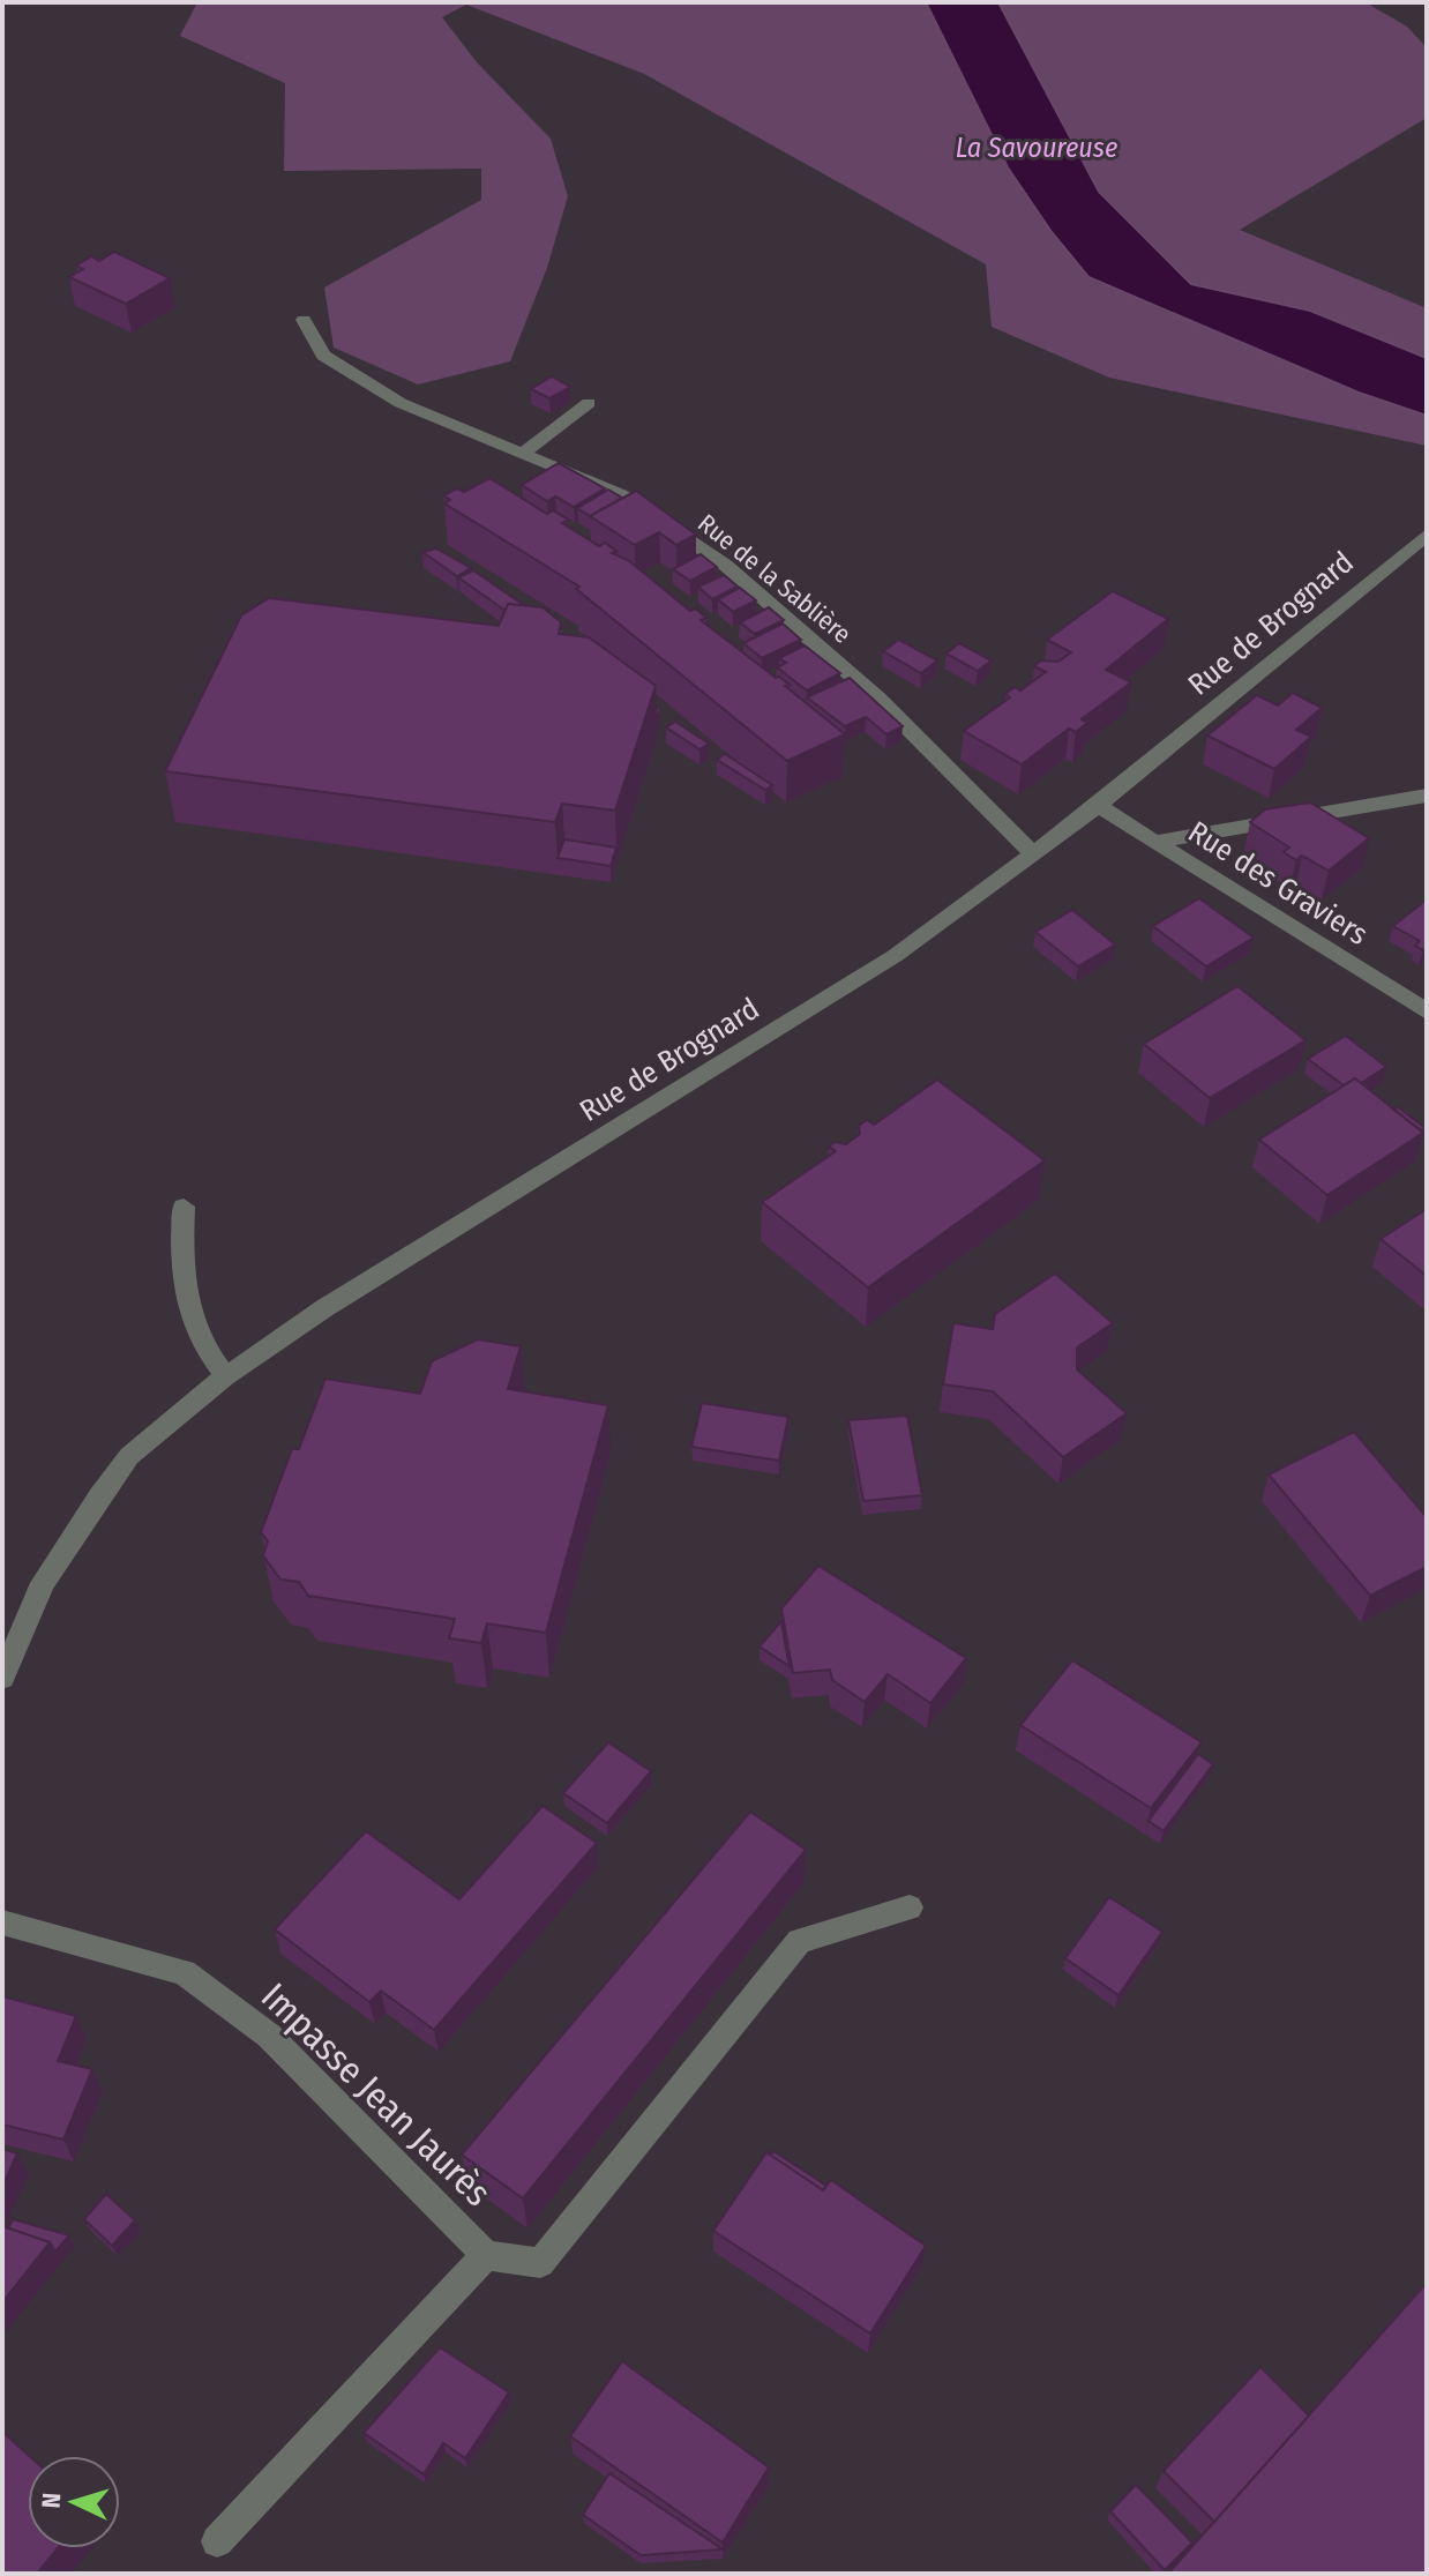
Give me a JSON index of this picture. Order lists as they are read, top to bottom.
{
  "streets": {
    "street": [
      "Rue de la Sablière",
      "Rue de Brognard",
      "Rue des Graviers",
      "Impasse Jean Jaurès"
    ]
  },
  "crossings": [
    ["Rue de la Sablière", "Rue de Brognard"],
    ["Rue de Brognard", "Rue des Graviers"]
  ],
  "water": ["La Savoureuse"],
  "north": "left"
}
